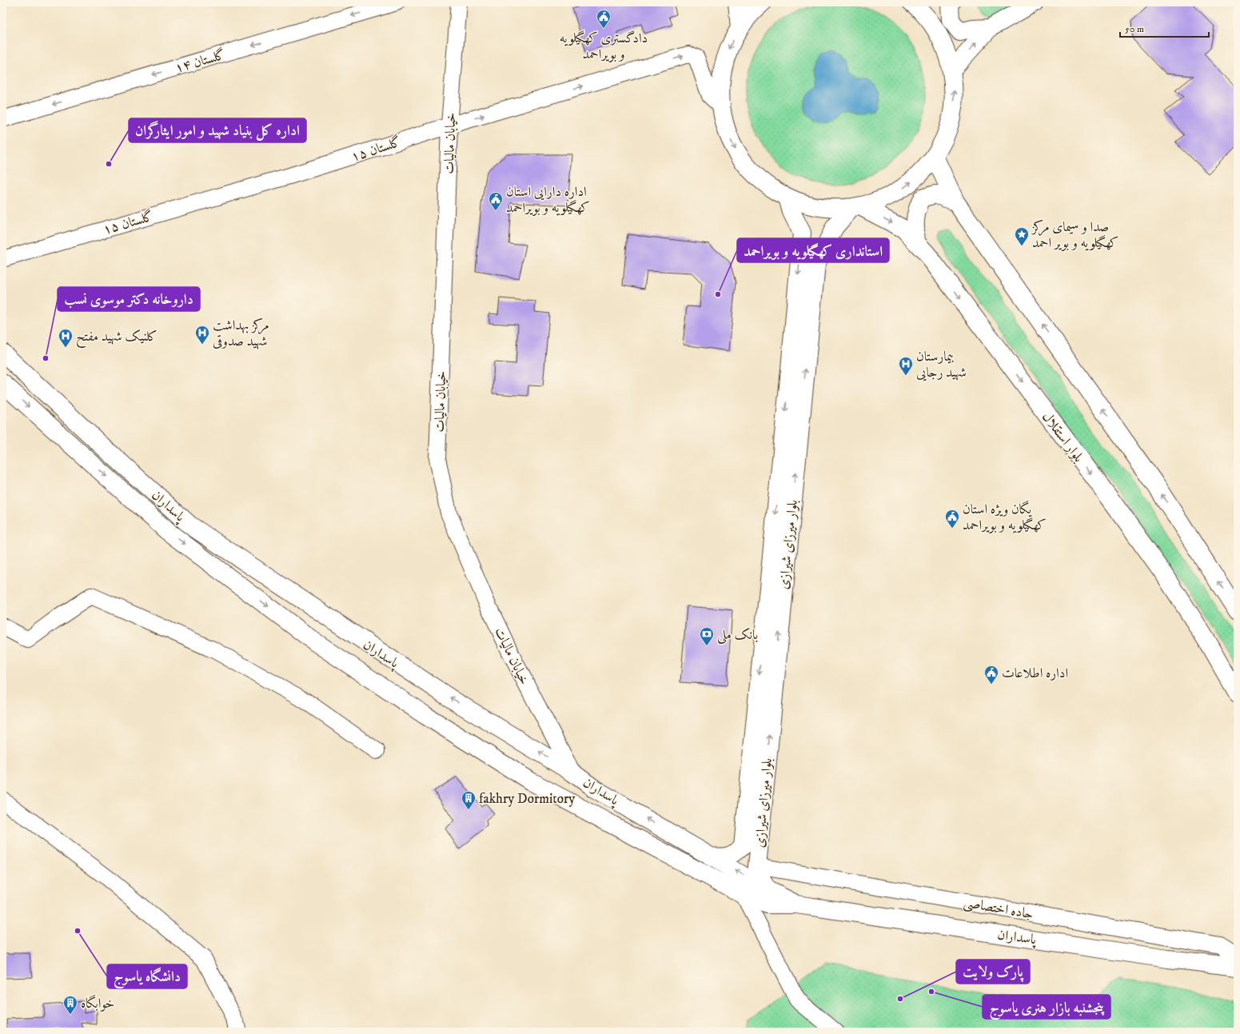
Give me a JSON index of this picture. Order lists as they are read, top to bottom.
{
  "streets": {
    "main road": ["بلوار استقلال", "پاسداران", "بلوار میرزای شیرازی"],
    "street": [
      "گلستان ۱۴",
      "خیابان مالیات",
      "گلستان ۱۵",
      "جاده اختصاصی"
    ]
  },
  "crossings": [
    ["خیابان مالیات", "گلستان ۱۵"],
    ["خیابان مالیات", "پاسداران"],
    ["بلوار استقلال", "بلوار میرزای شیرازی"],
    ["پاسداران", "بلوار میرزای شیرازی"],
    ["بلوار میرزای شیرازی", "جاده اختصاصی"]
  ],
  "one_way": ["گلستان ۱۴"],
  "places": {
    "public building": [
      "دادگستری کهگیلویه و بویراحمد",
      "اداره دارایی استان کهگیلویه و بویراحمد",
      "یگان ویژه استان کهگیلویه و بویراحمد",
      "اداره اطلاعات"
    ],
    "other": [
      "اداره کل بنیاد شهید و امور ایثارگران",
      "استانداری کهگیلویه و بویراحمد",
      "داروخانه دكتر موسوی نسب",
      "دانشگاه یاسوج",
      "پنجشنبه بازار هنری یاسوج",
      "پارک ولایت"
    ],
    "place": ["صدا و سیمای مرکز کهگیلویه و بویر احمد"],
    "hospital": ["مرکز بهداشت شهید صدوقی", "کلنیک شهید مفتح", "بیمارستان شهید رجایی"],
    "bank": ["بانک ملی"],
    "building": ["fakhry Dormitory", "خوابگاه"]
  },
  "scale_bar": "50 m"
}
